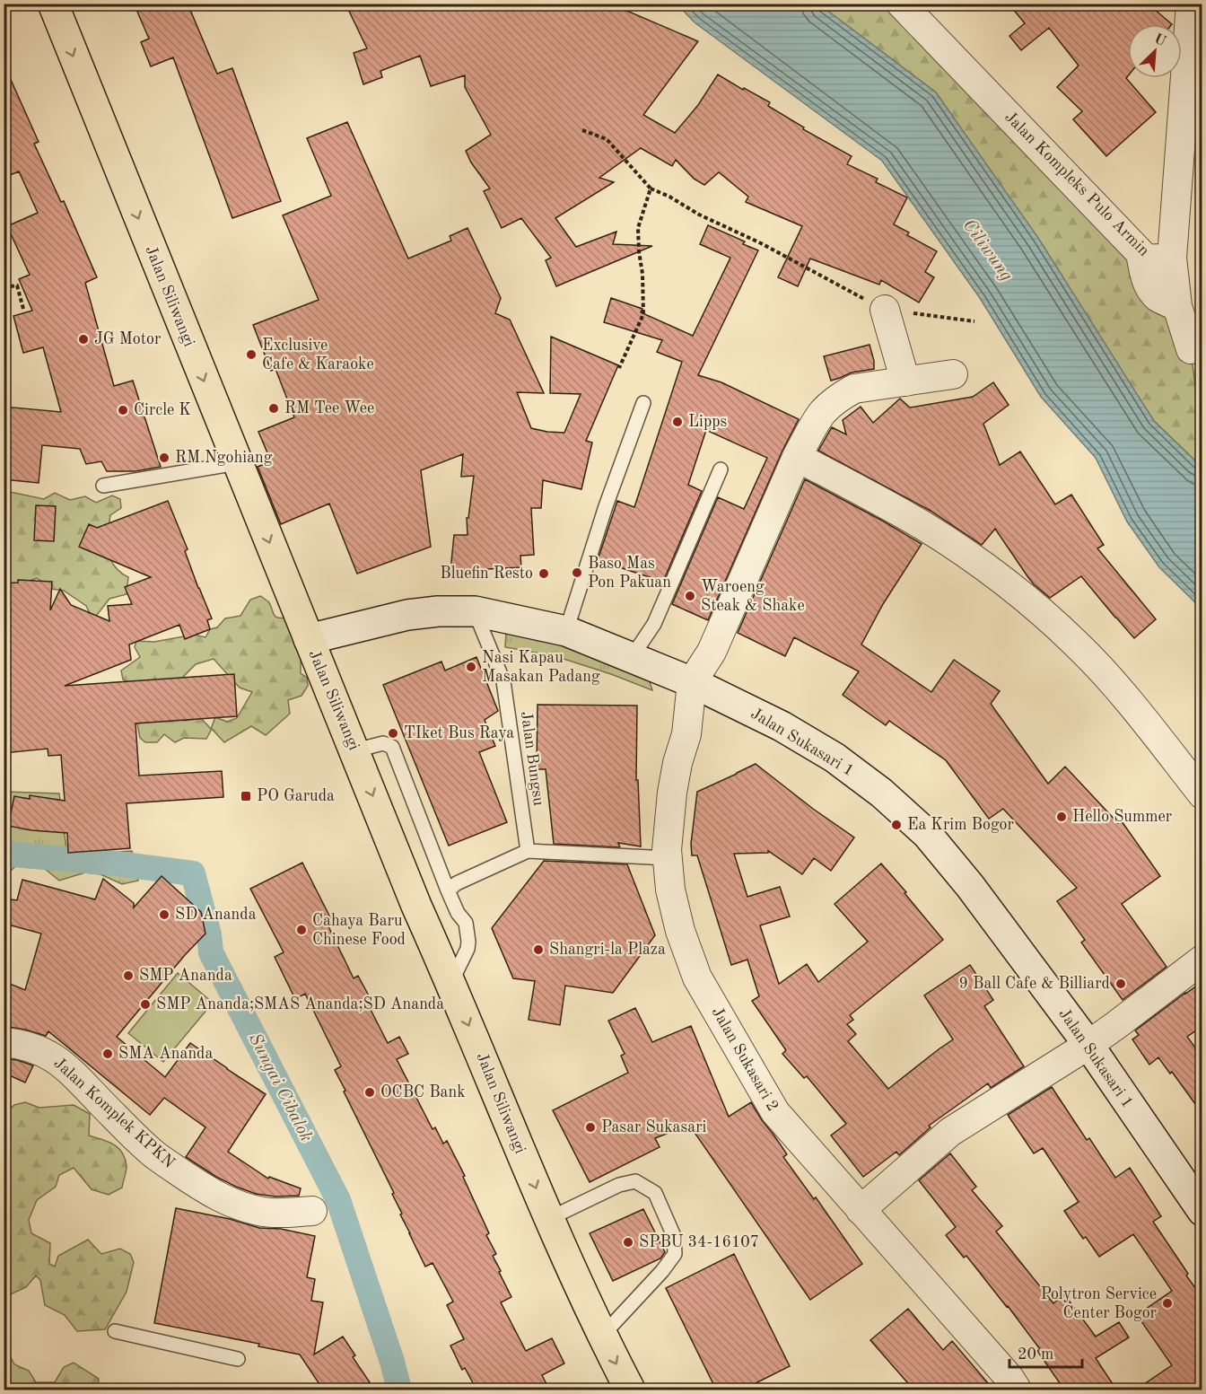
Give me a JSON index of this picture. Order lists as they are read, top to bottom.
{
  "streets": {
    "main road": ["Jalan Siliwangi"],
    "street": [
      "Jalan Kompleks Pulo Armin",
      "Jalan Sukasari 1",
      "Jalan Sukasari 2",
      "Jalan Komplek KPKN"
    ],
    "lane": ["Jalan Bungsu"]
  },
  "crossings": [
    ["Jalan Siliwangi", "Jalan Sukasari 1"],
    ["Jalan Sukasari 1", "Jalan Bungsu"],
    ["Jalan Sukasari 1", "Jalan Sukasari 2"]
  ],
  "one_way": ["Jalan Siliwangi"],
  "water": ["Ciliwung", "Sungai Cibalok"],
  "places": {
    "other": [
      "JG Motor",
      "Exclusive Cafe & Karaoke",
      "RM Tee Wee",
      "Circle K",
      "Lipps",
      "RM Ngohiang",
      "Baso Mas Pon Pakuan",
      "Bluefin Resto",
      "Waroeng Steak & Shake",
      "Nasi Kapau Masakan Padang",
      "TIket Bus Raya",
      "Hello Summer",
      "Ea Krim Bogor",
      "SD Ananda",
      "Cahaya Baru Chinese Food",
      "Shangri-la Plaza",
      "SMP Ananda",
      "9 Ball Cafe & Billiard",
      "SMP Ananda;SMAS Ananda;SD Ananda",
      "SMA Ananda",
      "OCBC Bank",
      "Pasar Sukasari",
      "SPBU 34-16107",
      "Polytron Service Center Bogor"
    ],
    "transit": ["PO Garuda"]
  },
  "scale_bar": "20 m",
  "north": "top right"
}
